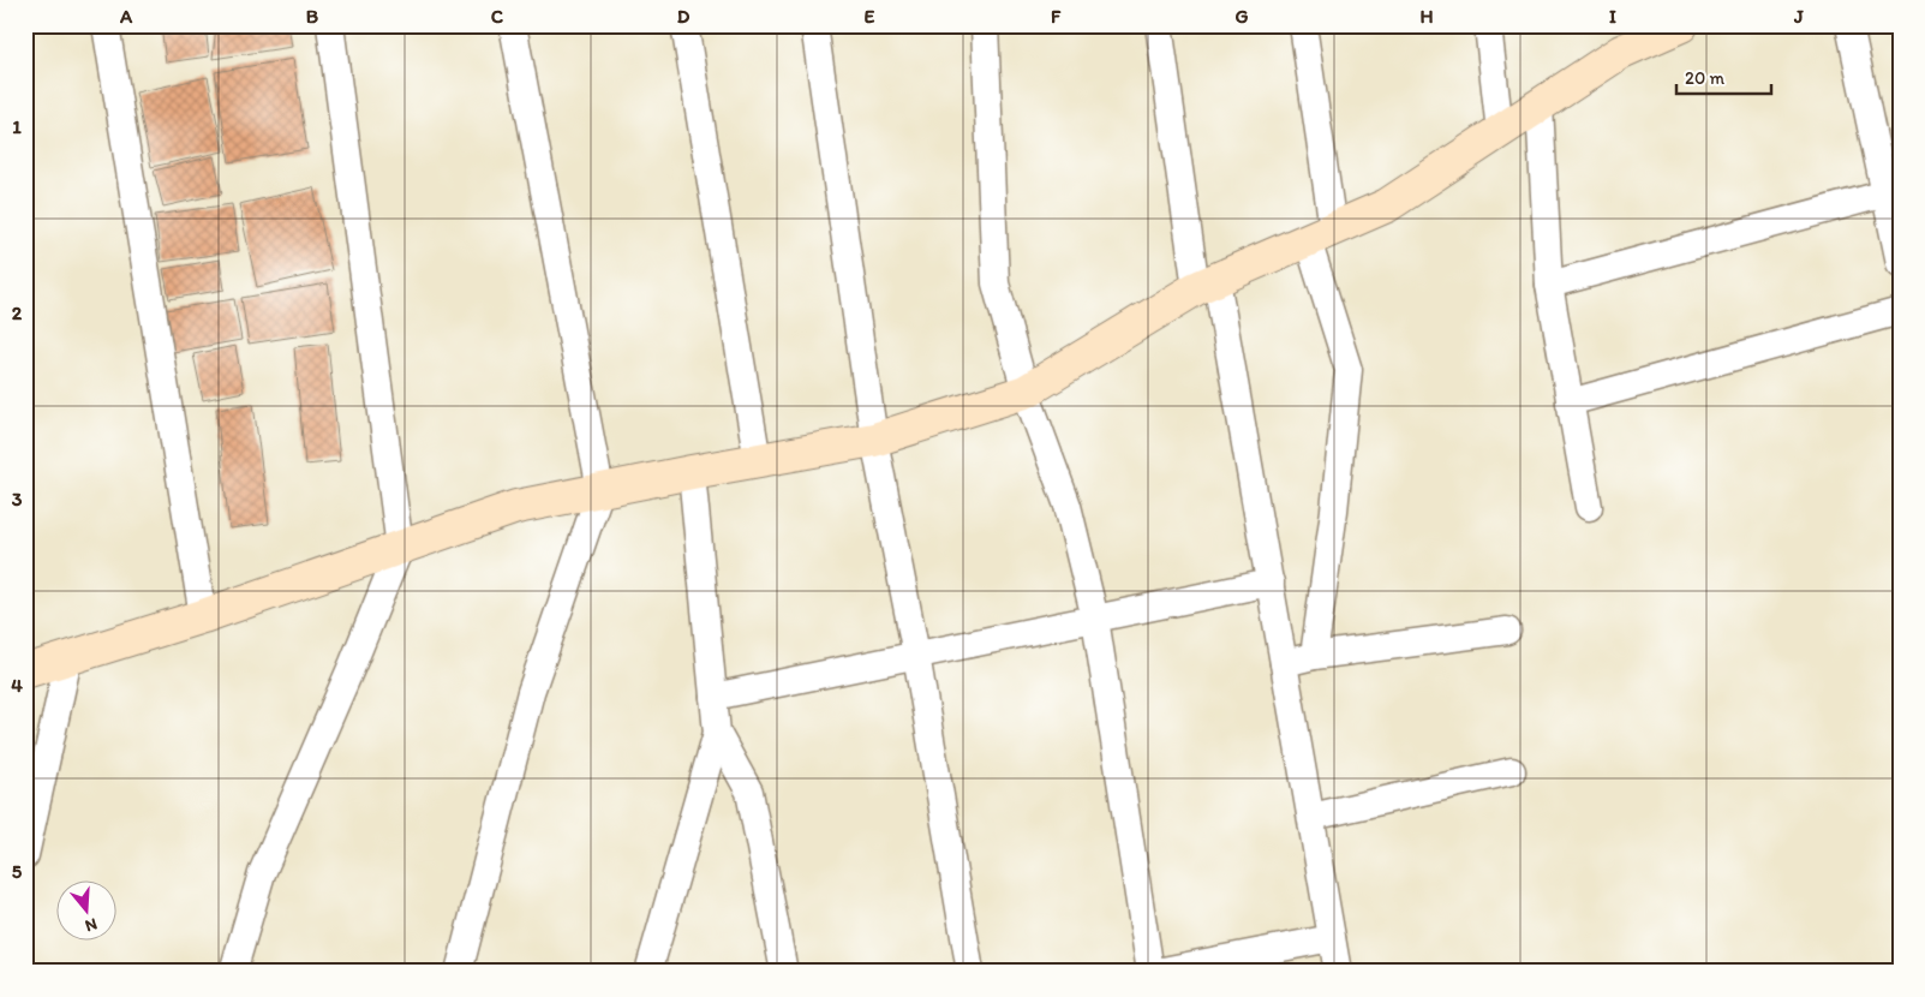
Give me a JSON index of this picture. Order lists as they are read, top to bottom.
{
  "scale_bar": "20 m",
  "north": "bottom",
  "grid": {
    "columns": [
      "A",
      "B",
      "C",
      "D",
      "E",
      "F",
      "G",
      "H",
      "I",
      "J"
    ],
    "rows": [
      "1",
      "2",
      "3",
      "4",
      "5"
    ]
  }
}
